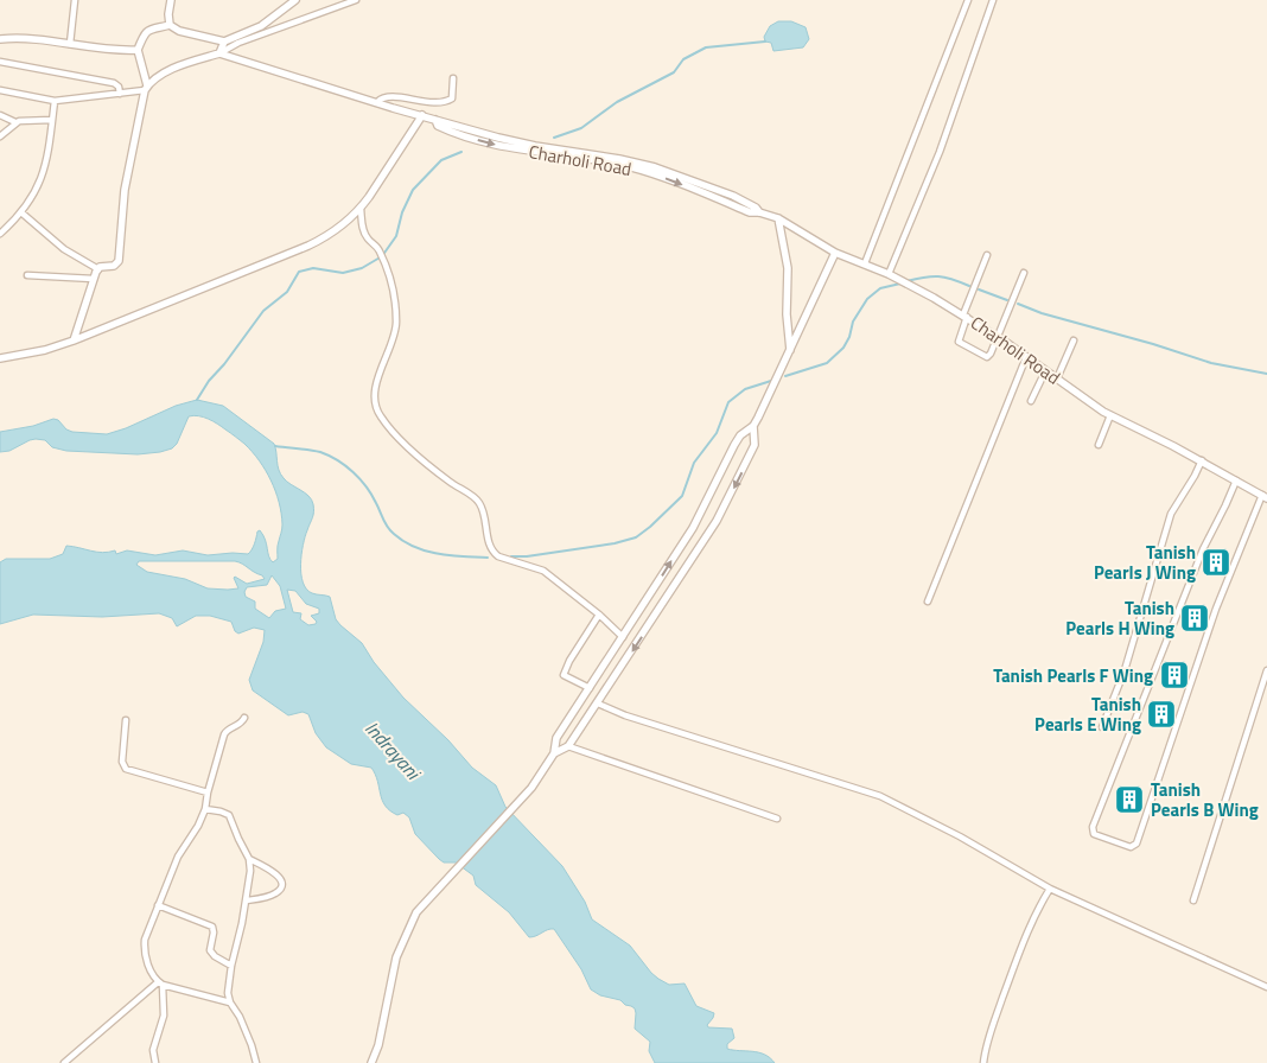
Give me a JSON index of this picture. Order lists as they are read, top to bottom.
{
  "streets": {
    "street": ["Charholi Road"]
  },
  "water": ["Indrayani"],
  "places": {
    "building": [
      "Tanish Pearls J Wing",
      "Tanish Pearls H Wing",
      "Tanish Pearls F Wing",
      "Tanish Pearls E Wing",
      "Tanish Pearls B Wing"
    ]
  }
}
